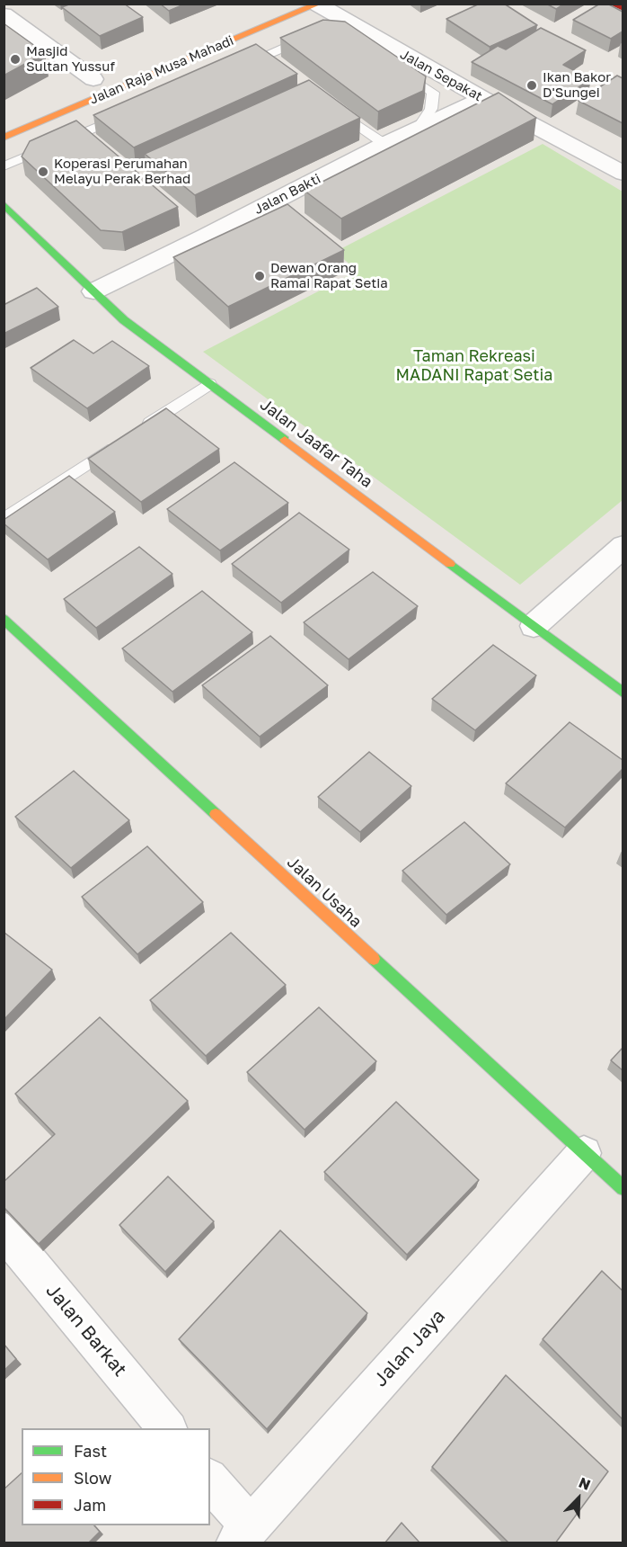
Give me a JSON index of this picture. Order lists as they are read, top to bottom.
{
  "streets": {
    "street": [
      "Jalan Raja Musa Mahadi",
      "Jalan Sepakat",
      "Jalan Bakti",
      "Jalan Jaafar Taha",
      "Jalan Usaha",
      "Jalan Barkat",
      "Jalan Jaya"
    ]
  },
  "crossings": [
    ["Jalan Raja Musa Mahadi", "Jalan Sepakat"],
    ["Jalan Sepakat", "Jalan Bakti"],
    ["Jalan Bakti", "Jalan Jaafar Taha"],
    ["Jalan Usaha", "Jalan Jaya"]
  ],
  "parks": ["Taman Rekreasi MADANI Rapat Setia"],
  "places": [
    "Masjid Sultan Yussuf",
    "Ikan Bakor D'Sungei",
    "Koperasi Perumahan Melayu Perak Berhad",
    "Dewan Orang Ramai Rapat Setia"
  ],
  "legend": ["Fast", "Slow", "Jam"],
  "north": "top right"
}
